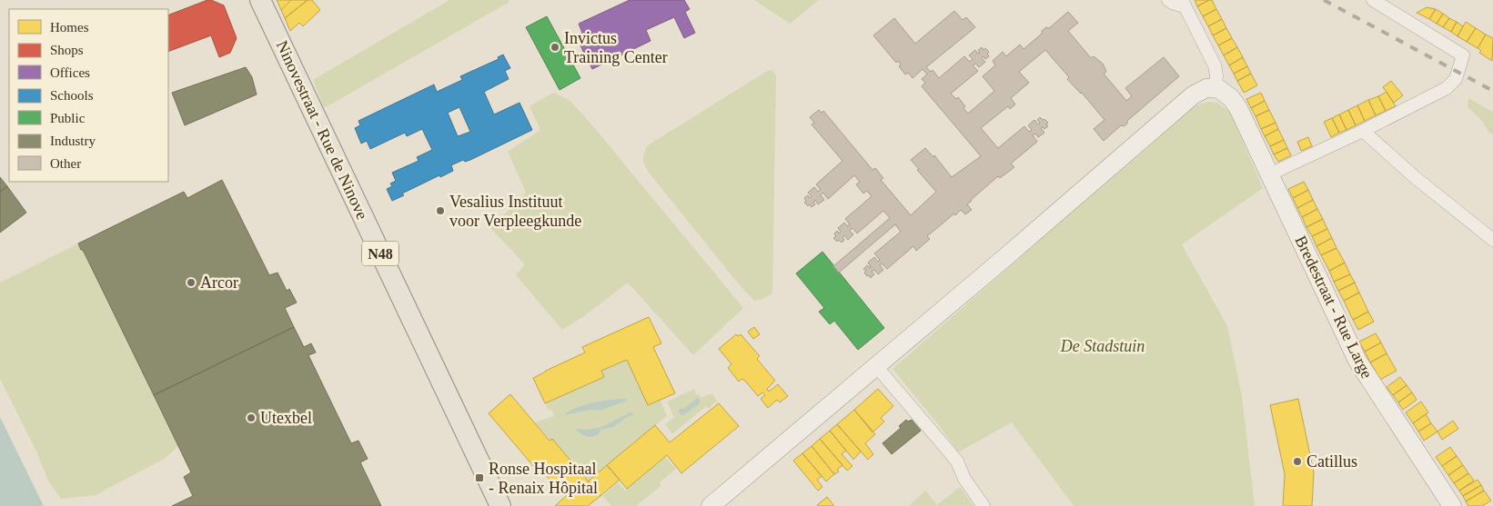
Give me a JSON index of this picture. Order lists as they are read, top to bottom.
{
  "streets": {
    "main road": ["Ninovestraat - Rue de Ninove", "N48"],
    "street": ["Bredestraat - Rue Large"]
  },
  "parks": ["De Stadstuin"],
  "places": {
    "other": [
      "Invictus Training Center",
      "Vesalius Instituut voor Verpleegkunde",
      "Arcor",
      "Utexbel",
      "Catillus"
    ],
    "transit": ["Ronse Hospitaal - Renaix Hôpital"]
  },
  "legend": [
    "Homes",
    "Shops",
    "Offices",
    "Schools",
    "Public",
    "Industry",
    "Other"
  ]
}
